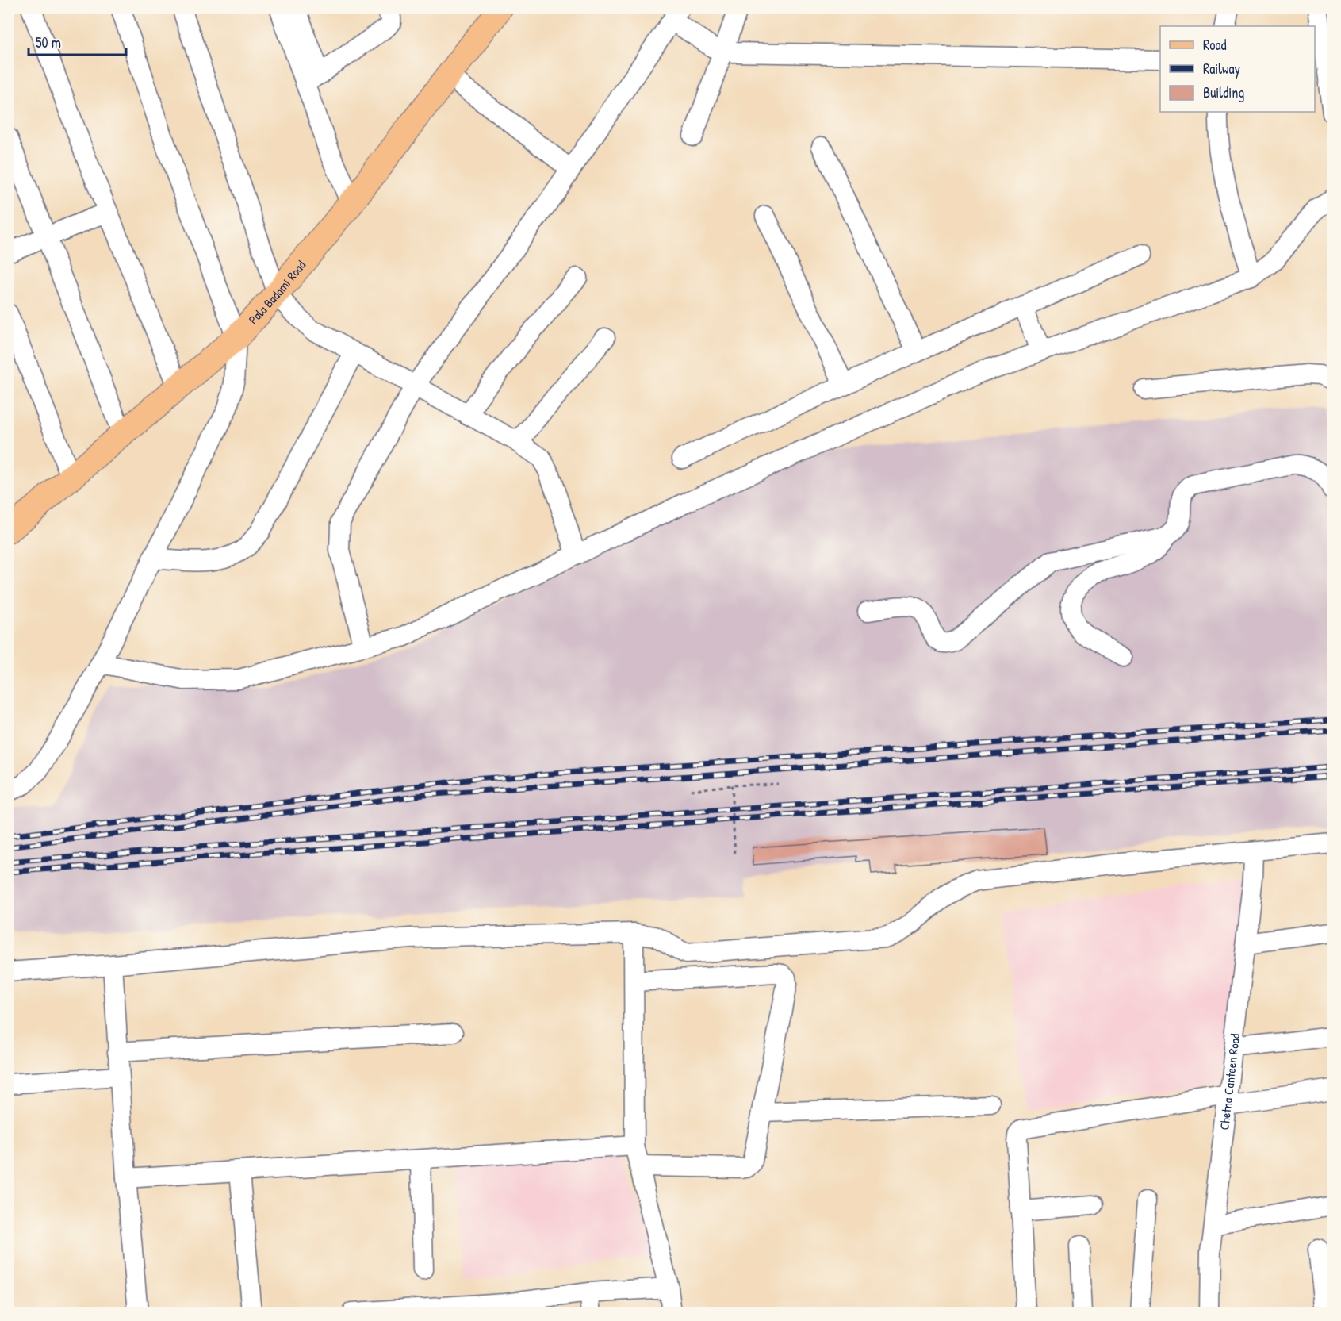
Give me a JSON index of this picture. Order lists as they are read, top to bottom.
{
  "streets": {
    "main road": ["Pala Badami Road"],
    "street": ["Chetna Canteen Road"]
  },
  "legend": ["Road", "Railway", "Building"],
  "scale_bar": "50 m"
}
